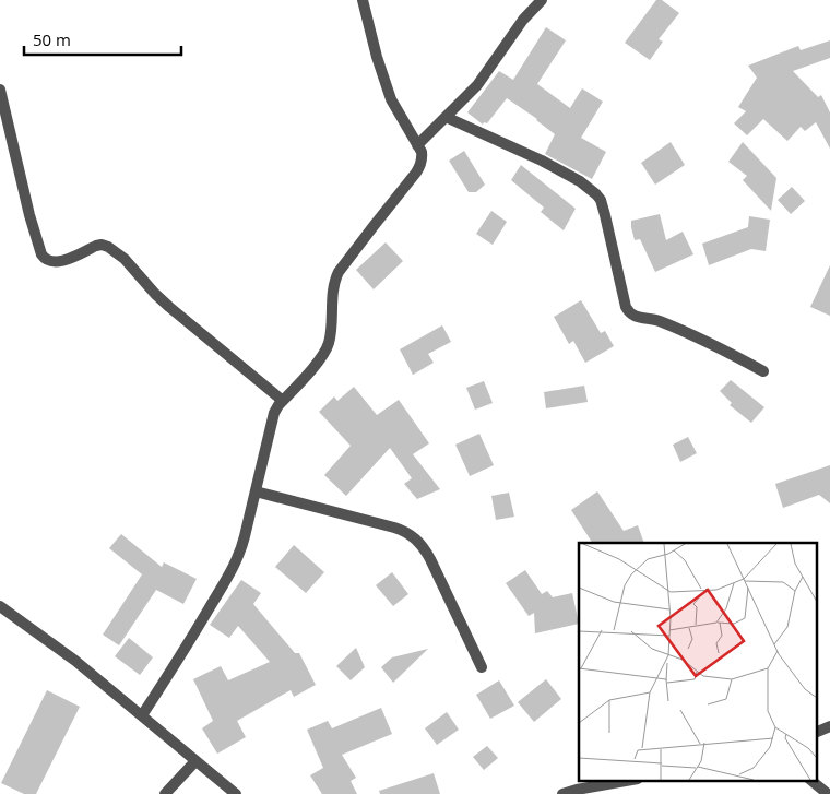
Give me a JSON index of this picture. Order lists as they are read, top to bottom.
{
  "scale_bar": "50 m"
}
